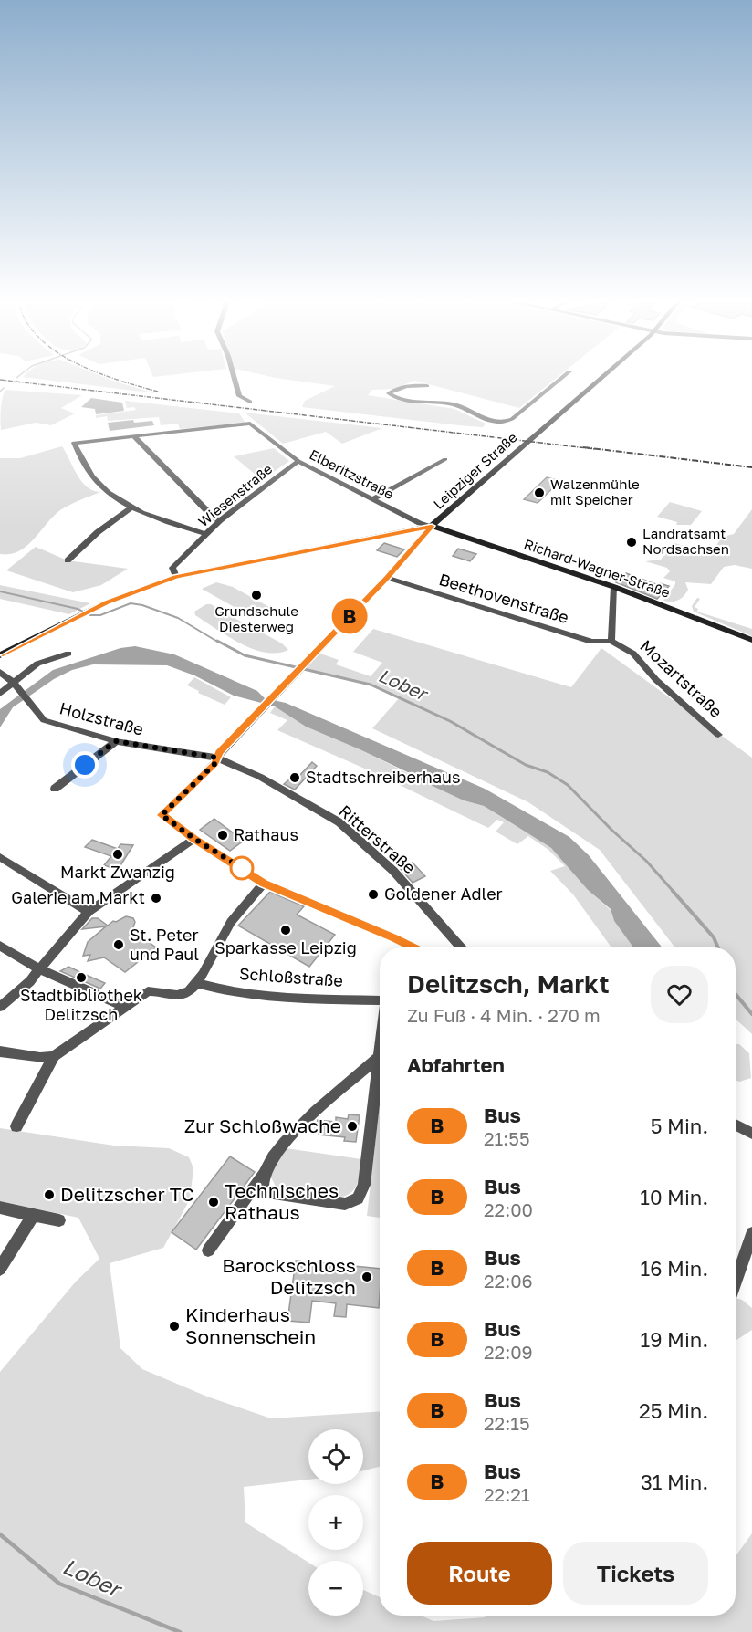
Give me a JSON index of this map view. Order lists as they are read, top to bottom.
{
  "streets": {
    "street": [
      "Leipziger Straße",
      "Elberitzstraße",
      "Wiesenstraße",
      "Richard-Wagner-Straße",
      "Beethovenstraße",
      "Mozartstraße",
      "Holzstraße",
      "Ritterstraße",
      "Schloßstraße"
    ]
  },
  "crossings": [
    ["Leipziger Straße", "Elberitzstraße"],
    ["Leipziger Straße", "Richard-Wagner-Straße"],
    ["Leipziger Straße", "Beethovenstraße"],
    ["Leipziger Straße", "Holzstraße"],
    ["Leipziger Straße", "Ritterstraße"],
    ["Elberitzstraße", "Wiesenstraße"],
    ["Elberitzstraße", "Richard-Wagner-Straße"],
    ["Beethovenstraße", "Mozartstraße"],
    ["Holzstraße", "Ritterstraße"]
  ],
  "water": ["Lober"],
  "places": [
    "Walzenmühle mit Speicher",
    "Landratsamt Nordsachsen",
    "Grundschule Diesterweg",
    "Stadtschreiberhaus",
    "Rathaus",
    "Markt Zwanzig",
    "Goldener Adler",
    "Galerie am Markt",
    "Sparkasse Leipzig",
    "St. Peter und Paul",
    "Stadtbibliothek Delitzsch",
    "Zur Schloßwache",
    "Delitzscher TC",
    "Technisches Rathaus",
    "Barockschloss Delitzsch",
    "Kinderhaus Sonnenschein"
  ],
  "lines": ["bus line B"],
  "page": {
    "on_map": "B",
    "heading": [
      ["Delitzsch, Markt", "Zu Fuß · 4 Min. · 270 m"],
      "Abfahrten"
    ],
    "list": [
      {
        "mark": "B",
        "name": "Bus",
        "note": "21:55",
        "value": "5 Min."
      },
      {
        "mark": "B",
        "name": "Bus",
        "note": "22:00",
        "value": "10 Min."
      },
      {
        "mark": "B",
        "name": "Bus",
        "note": "22:06",
        "value": "16 Min."
      },
      {
        "mark": "B",
        "name": "Bus",
        "note": "22:09",
        "value": "19 Min."
      },
      {
        "mark": "B",
        "name": "Bus",
        "note": "22:15",
        "value": "25 Min."
      },
      {
        "mark": "B",
        "name": "Bus",
        "note": "22:21",
        "value": "31 Min."
      }
    ],
    "map_buttons": ["+", "−"],
    "buttons": ["Route", "Tickets"]
  }
}
